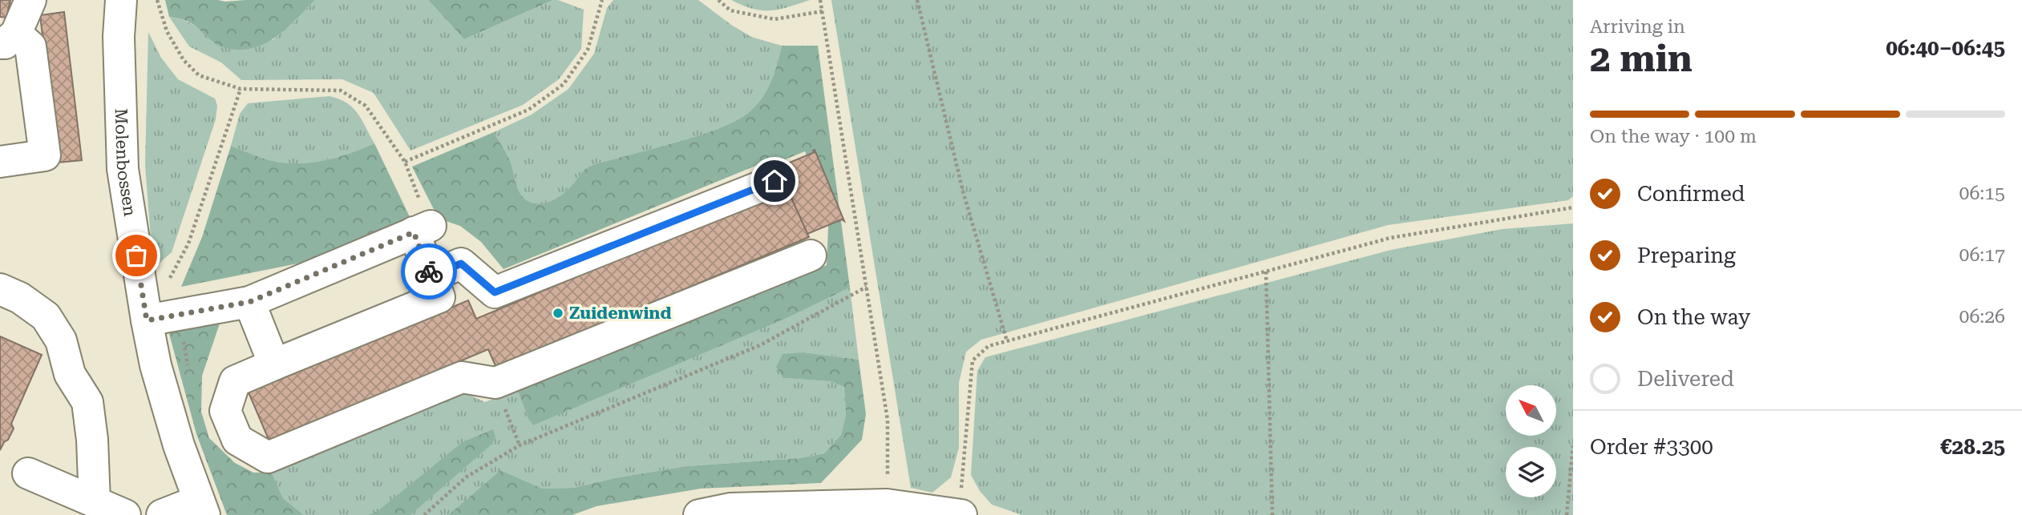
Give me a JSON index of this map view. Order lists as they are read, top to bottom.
{
  "streets": {
    "street": ["Molenbossen"]
  },
  "places": ["Zuidenwind"],
  "north": "top left",
  "page": {
    "heading": ["2 min", "Arriving in", "06:40–06:45"],
    "panel": ["Order #3300", "€28.25"],
    "bar": "On the way · 100 m",
    "list": [
      ["Confirmed", "06:15"],
      ["Preparing", "06:17"],
      ["On the way", "06:26"],
      "Delivered"
    ]
  }
}
